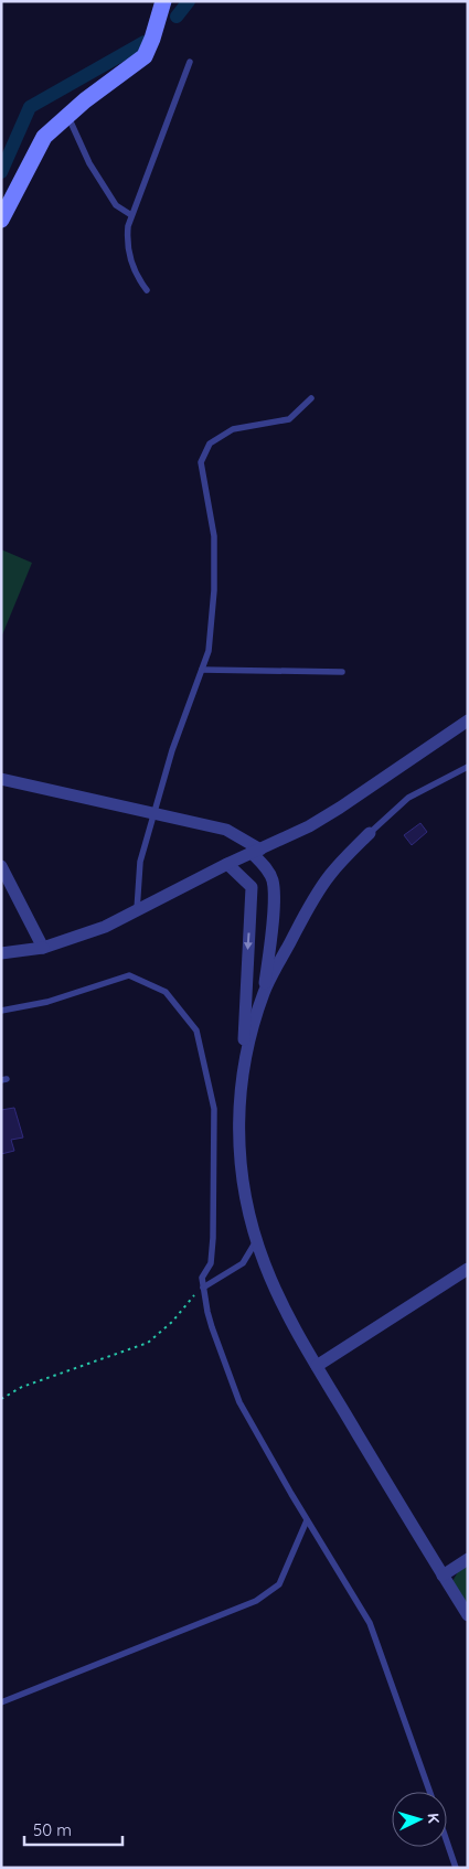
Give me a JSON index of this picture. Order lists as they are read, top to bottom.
{
  "scale_bar": "50 m",
  "north": "right"
}
